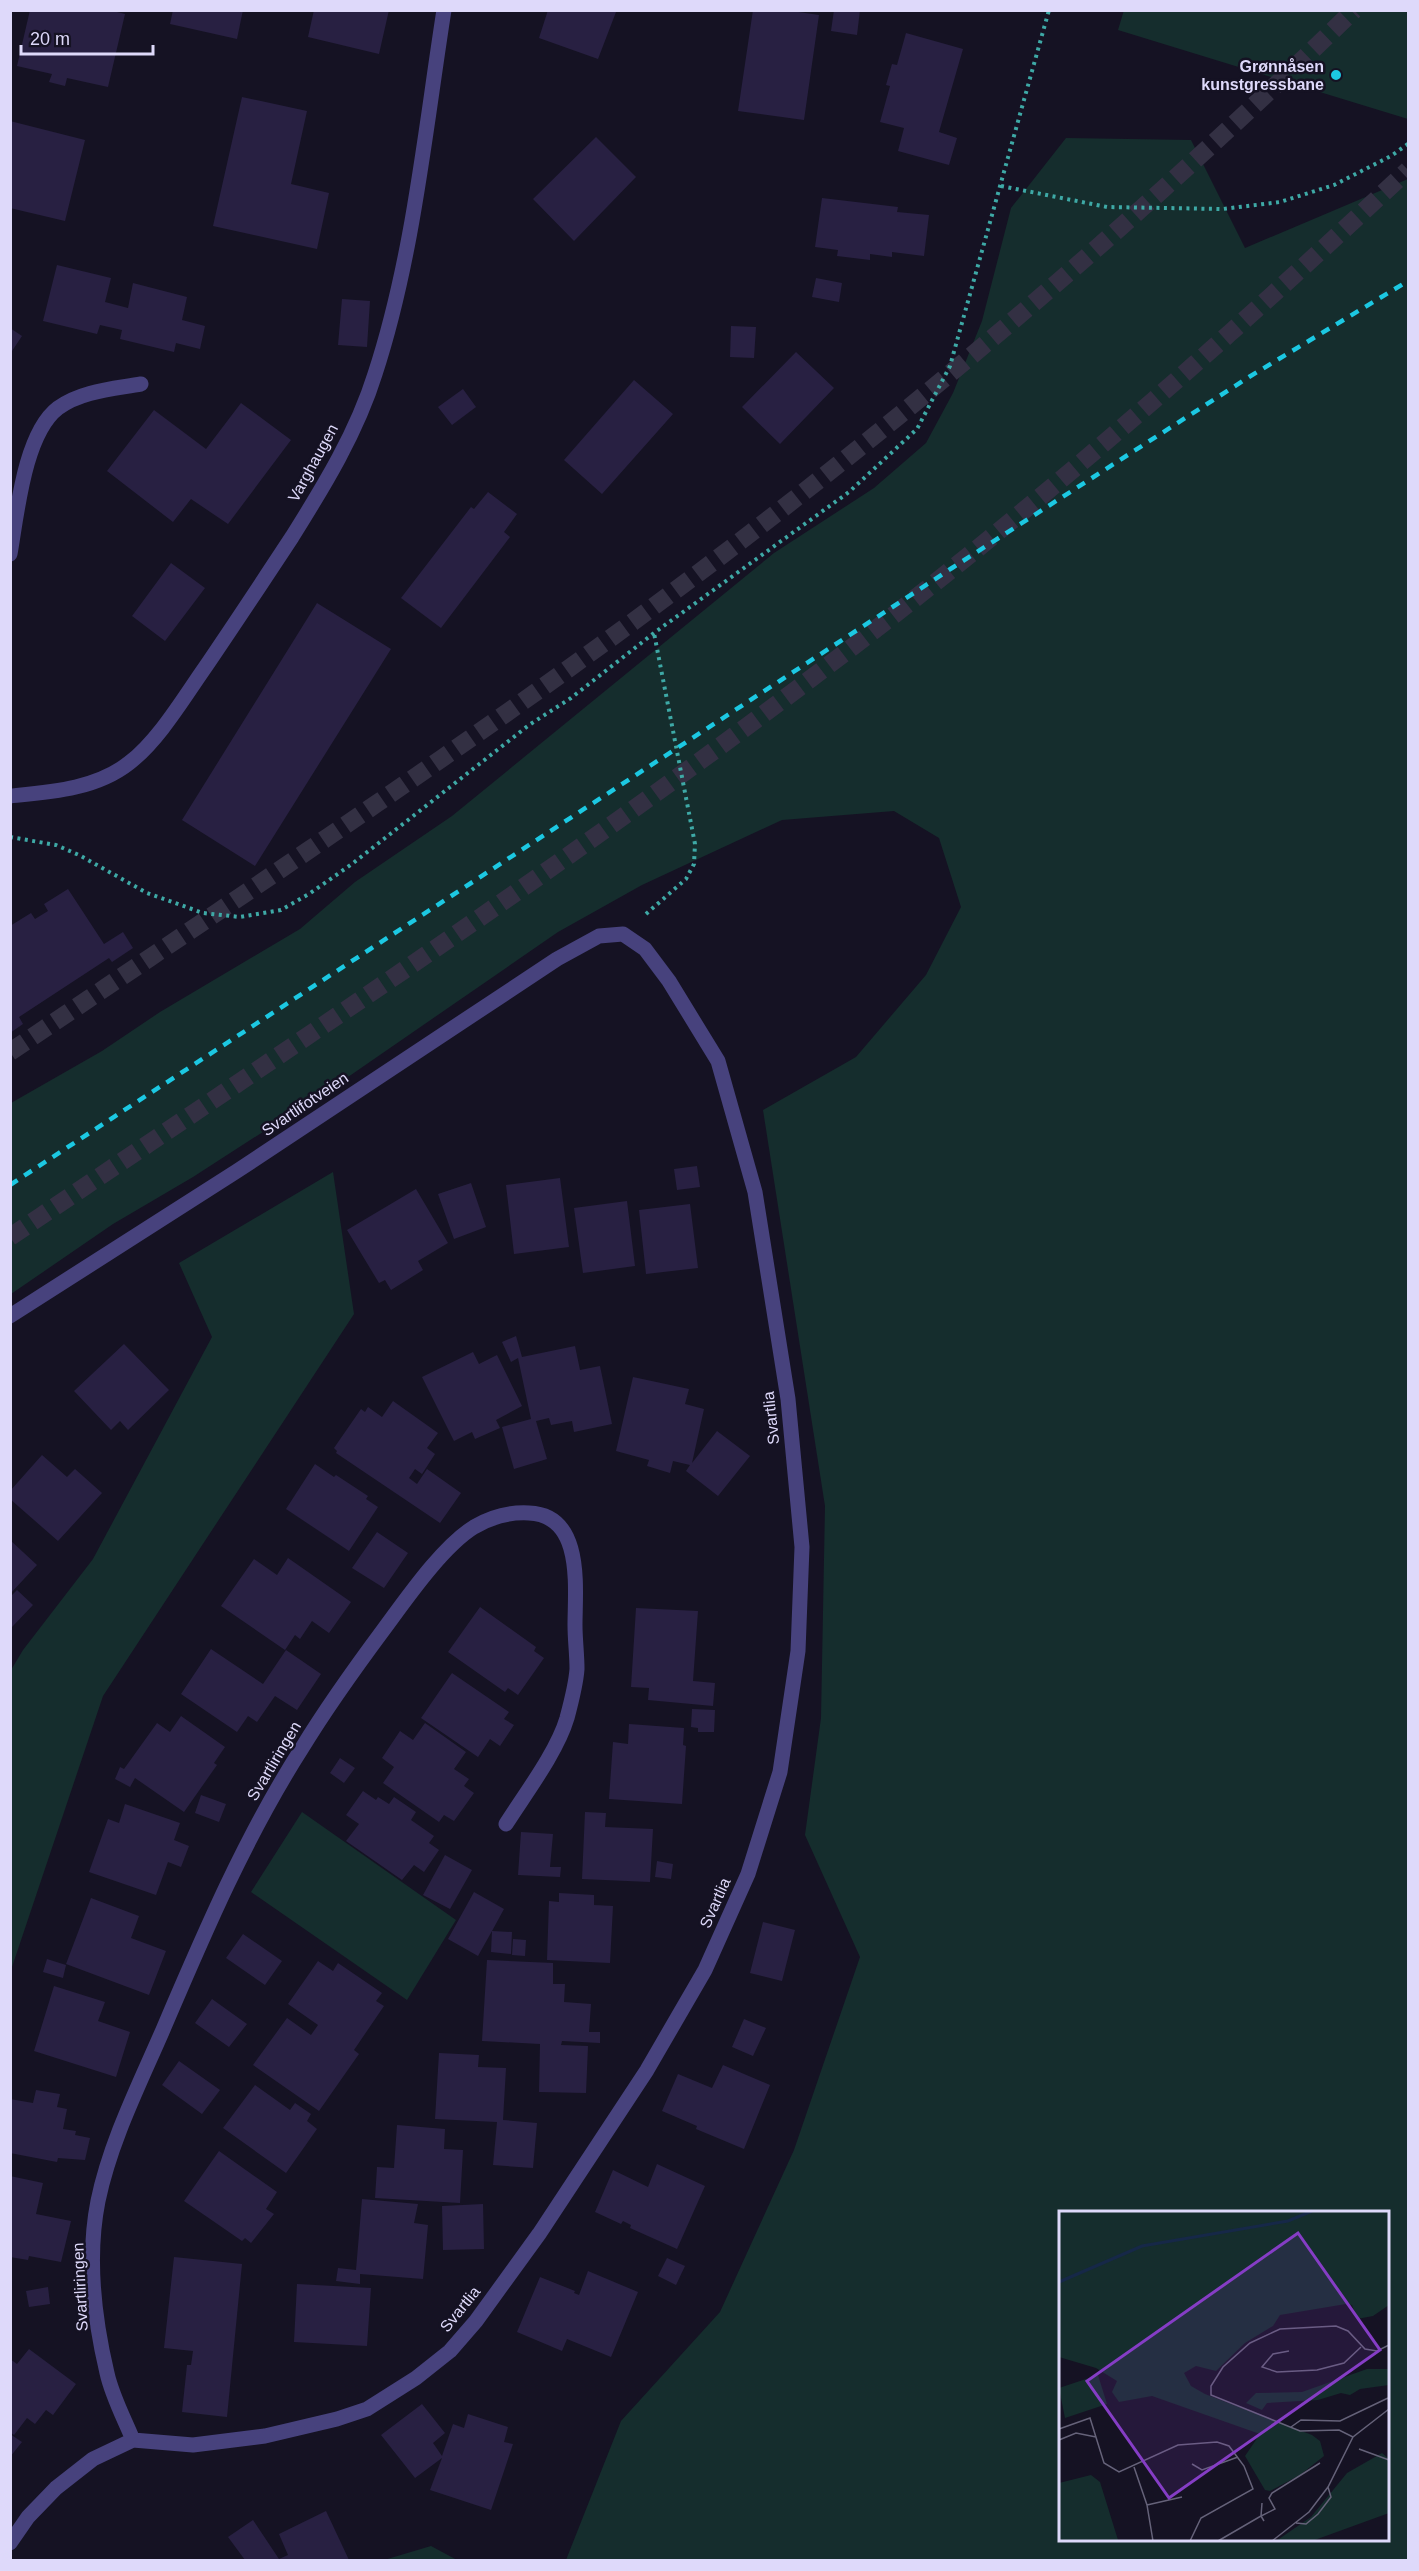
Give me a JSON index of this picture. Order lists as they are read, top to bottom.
{
  "streets": {
    "street": [
      "Varghaugen",
      "Svartlifotveien",
      "Svartlia",
      "Svartliringen"
    ]
  },
  "crossings": [
    ["Svartlifotveien", "Svartlia"],
    ["Svartlia", "Svartliringen"]
  ],
  "places": ["Grønnåsen kunstgressbane"],
  "scale_bar": "20 m"
}
